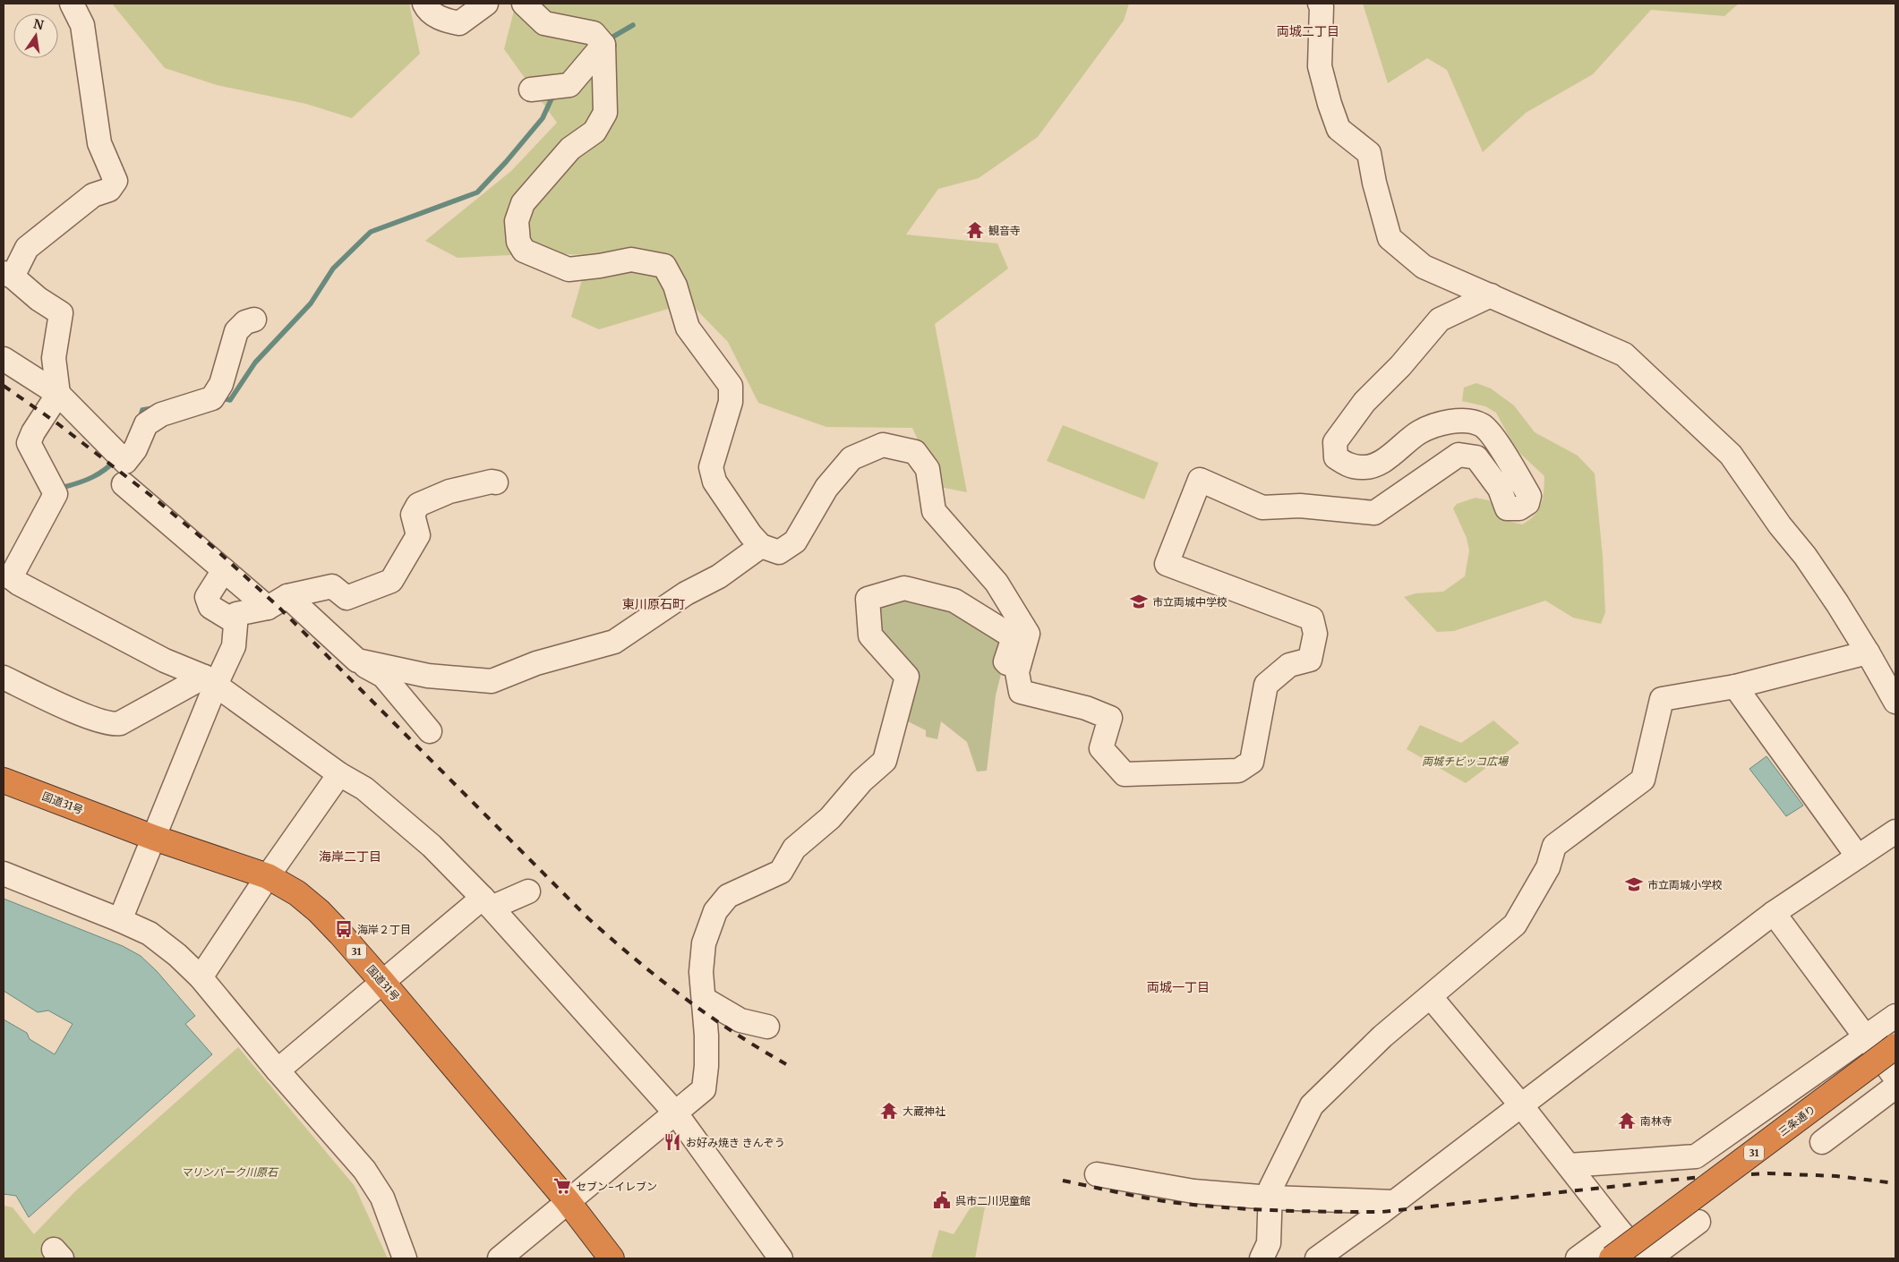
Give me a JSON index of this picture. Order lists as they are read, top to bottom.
{
  "streets": {
    "highway": ["国道31号", "31", "三条通り"]
  },
  "districts": [
    "両城二丁目",
    "東川原石町",
    "海岸二丁目",
    "両城一丁目"
  ],
  "parks": ["両城チビッコ広場", "マリンパーク川原石"],
  "places": {
    "temple": ["観音寺", "大蔵神社", "南林寺"],
    "school or university": ["市立両城中学校", "市立両城小学校"],
    "bus stop": ["海岸２丁目"],
    "restaurant": ["お好み焼き きんぞう"],
    "supermarket": ["セブン-イレブン"],
    "public building": ["呉市二川児童館"]
  },
  "north": "top"
}
